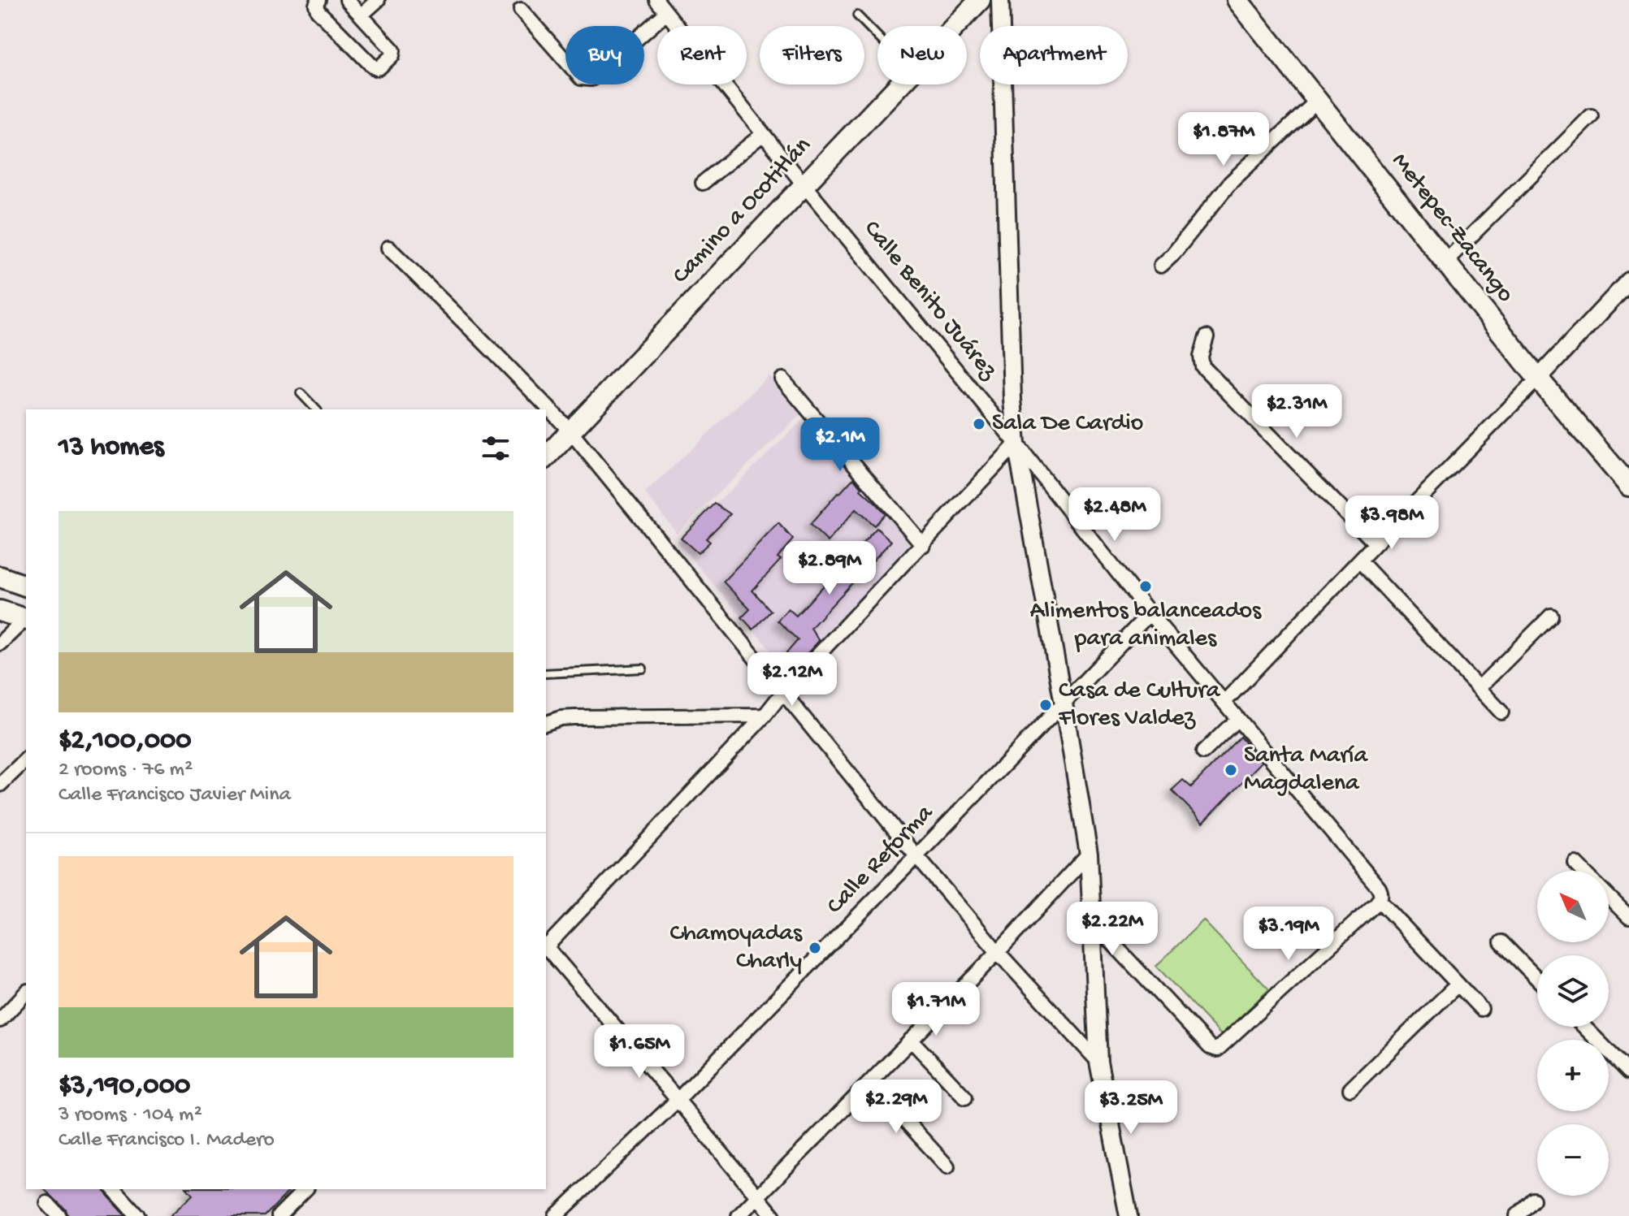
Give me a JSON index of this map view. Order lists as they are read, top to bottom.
{
  "streets": {
    "main road": ["Camino a Ocotitlán", "Metepec-Zacango"],
    "street": ["Calle Benito Juárez", "Calle Reforma"]
  },
  "crossings": [
    ["Camino a Ocotitlán", "Calle Benito Juárez"],
    ["Calle Benito Juárez", "Calle Reforma"]
  ],
  "places": [
    "Sala De Cardio",
    "Alimentos balanceados para animales",
    "Casa de Cultura Flores Valdez",
    "Santa María Magdalena",
    "Chamoyadas Charly"
  ],
  "north": "top left",
  "page": {
    "chip": [
      "Buy",
      "Rent",
      "Filters",
      "New",
      "Apartment"
    ],
    "price": [
      "$1.87M",
      "$2.31M",
      "$2.1M",
      "$2.48M",
      "$3.98M",
      "$2.89M",
      "$2.12M",
      "$2.22M",
      "$3.19M",
      "$1.71M",
      "$1.65M",
      "$2.29M",
      "$3.25M"
    ],
    "heading": "13 homes",
    "list": [
      {
        "name": "$2,100,000",
        "note": "2 rooms · 76 m² · Calle Francisco Javier Mina"
      },
      {
        "name": "$3,190,000",
        "note": "3 rooms · 104 m² · Calle Francisco I. Madero"
      }
    ],
    "map_buttons": ["+", "−"]
  }
}
